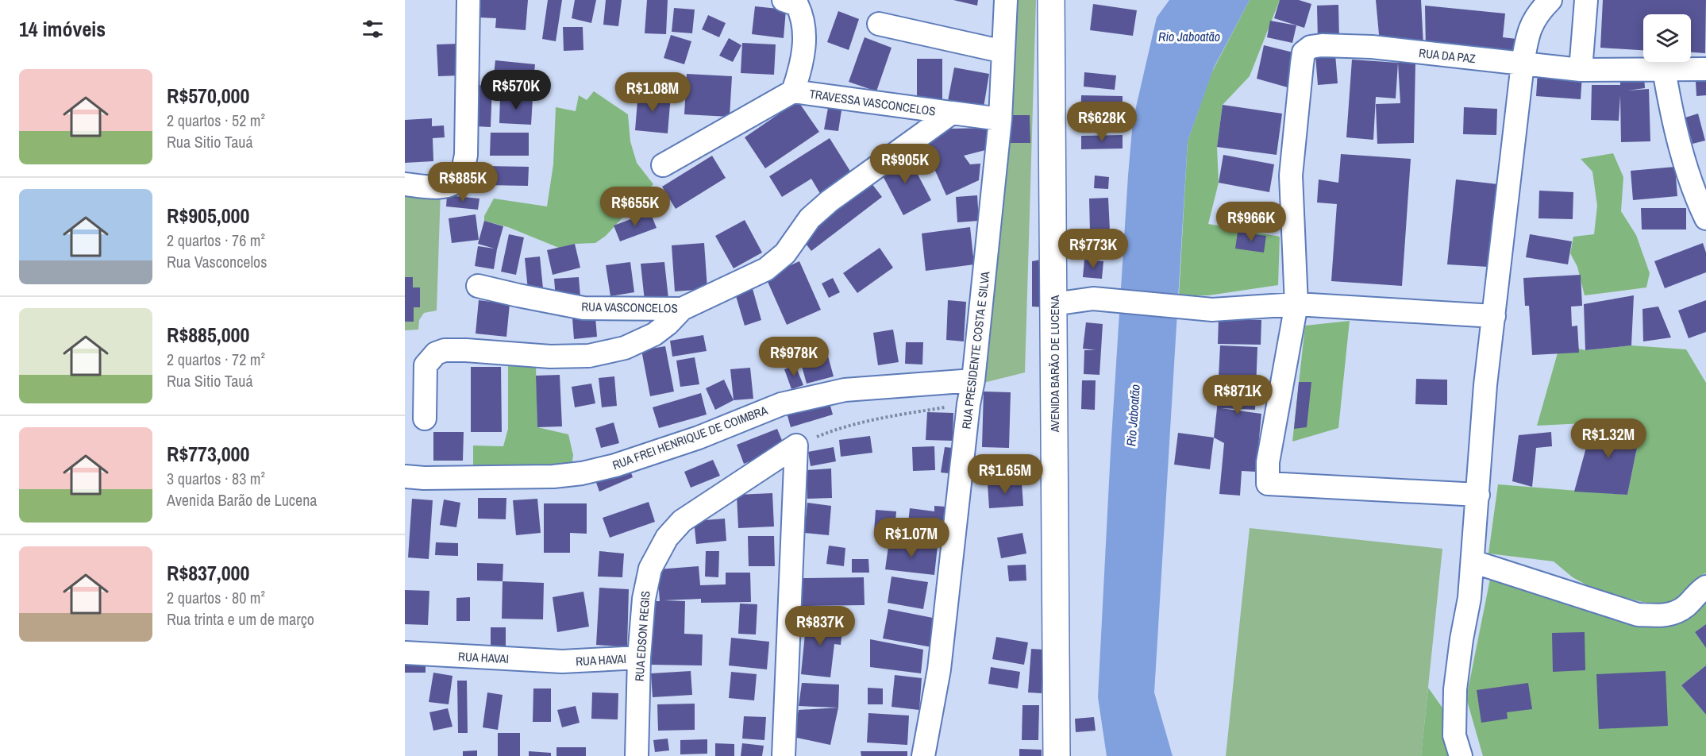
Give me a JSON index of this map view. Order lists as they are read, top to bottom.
{
  "streets": {
    "main road": ["AVENIDA BARÃO DE LUCENA"],
    "street": [
      "RUA DA PAZ",
      "TRAVESSA VASCONCELOS",
      "RUA VASCONCELOS",
      "RUA PRESIDENTE COSTA E SILVA",
      "RUA FREI HENRIQUE DE COIMBRA",
      "RUA EDSON REGIS",
      "RUA HAVAI"
    ]
  },
  "crossings": [
    ["TRAVESSA VASCONCELOS", "RUA VASCONCELOS"],
    ["RUA PRESIDENTE COSTA E SILVA", "RUA FREI HENRIQUE DE COIMBRA"],
    ["RUA EDSON REGIS", "RUA HAVAI"]
  ],
  "water": ["Rio Jaboatão"],
  "page": {
    "heading": "14 imóveis",
    "list": [
      {
        "name": "R$570,000",
        "note": "2 quartos · 52 m² · Rua Sitio Tauá"
      },
      {
        "name": "R$905,000",
        "note": "2 quartos · 76 m² · Rua Vasconcelos"
      },
      {
        "name": "R$885,000",
        "note": "2 quartos · 72 m² · Rua Sitio Tauá"
      },
      {
        "name": "R$773,000",
        "note": "3 quartos · 83 m² · Avenida Barão de Lucena"
      },
      {
        "name": "R$837,000",
        "note": "2 quartos · 80 m² · Rua trinta e um de março"
      }
    ],
    "price": [
      "R$570K",
      "R$1.08M",
      "R$628K",
      "R$905K",
      "R$885K",
      "R$655K",
      "R$966K",
      "R$773K",
      "R$978K",
      "R$871K",
      "R$1.32M",
      "R$1.65M",
      "R$1.07M",
      "R$837K"
    ]
  }
}
